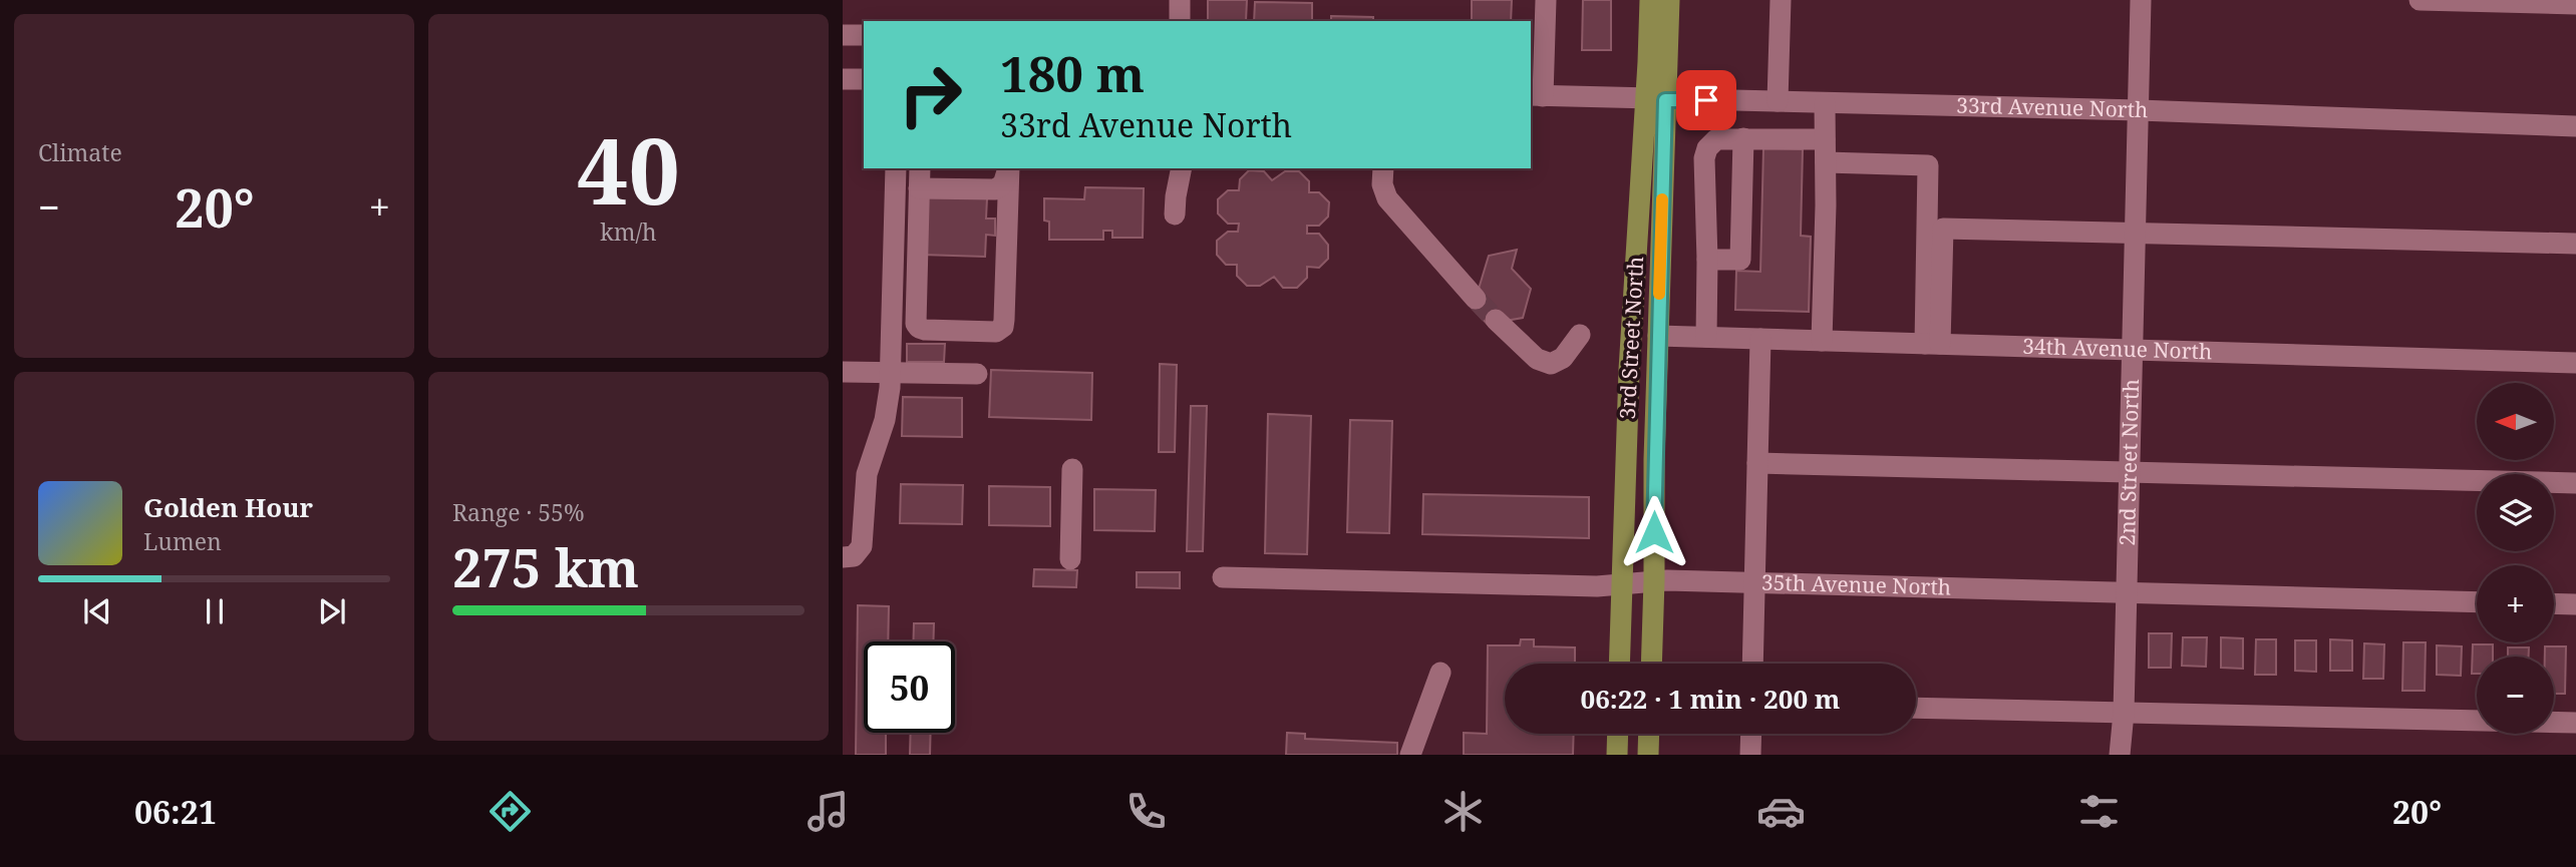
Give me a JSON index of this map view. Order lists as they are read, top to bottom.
{
  "streets": {
    "main road": ["3rd Street North"],
    "street": [
      "33rd Avenue North",
      "34th Avenue North",
      "2nd Street North",
      "35th Avenue North"
    ]
  },
  "crossings": [
    ["33rd Avenue North", "3rd Street North"],
    ["33rd Avenue North", "2nd Street North"],
    ["3rd Street North", "34th Avenue North"],
    ["3rd Street North", "35th Avenue North"],
    ["34th Avenue North", "2nd Street North"],
    ["2nd Street North", "35th Avenue North"]
  ],
  "north": "left",
  "page": {
    "tile": [
      "Climate",
      ["40", "km/h"],
      ["Range · 55%", "275 km"]
    ],
    "turn": ["180 m", "33rd Avenue North"],
    "heat": ["−", "20°", "+"],
    "map_buttons": ["+", "−"],
    "song": ["Golden Hour", "Lumen"],
    "limit": "50",
    "trip": "06:22 · 1 min · 200 m",
    "tabs": ["06:21", "20°"]
  }
}
